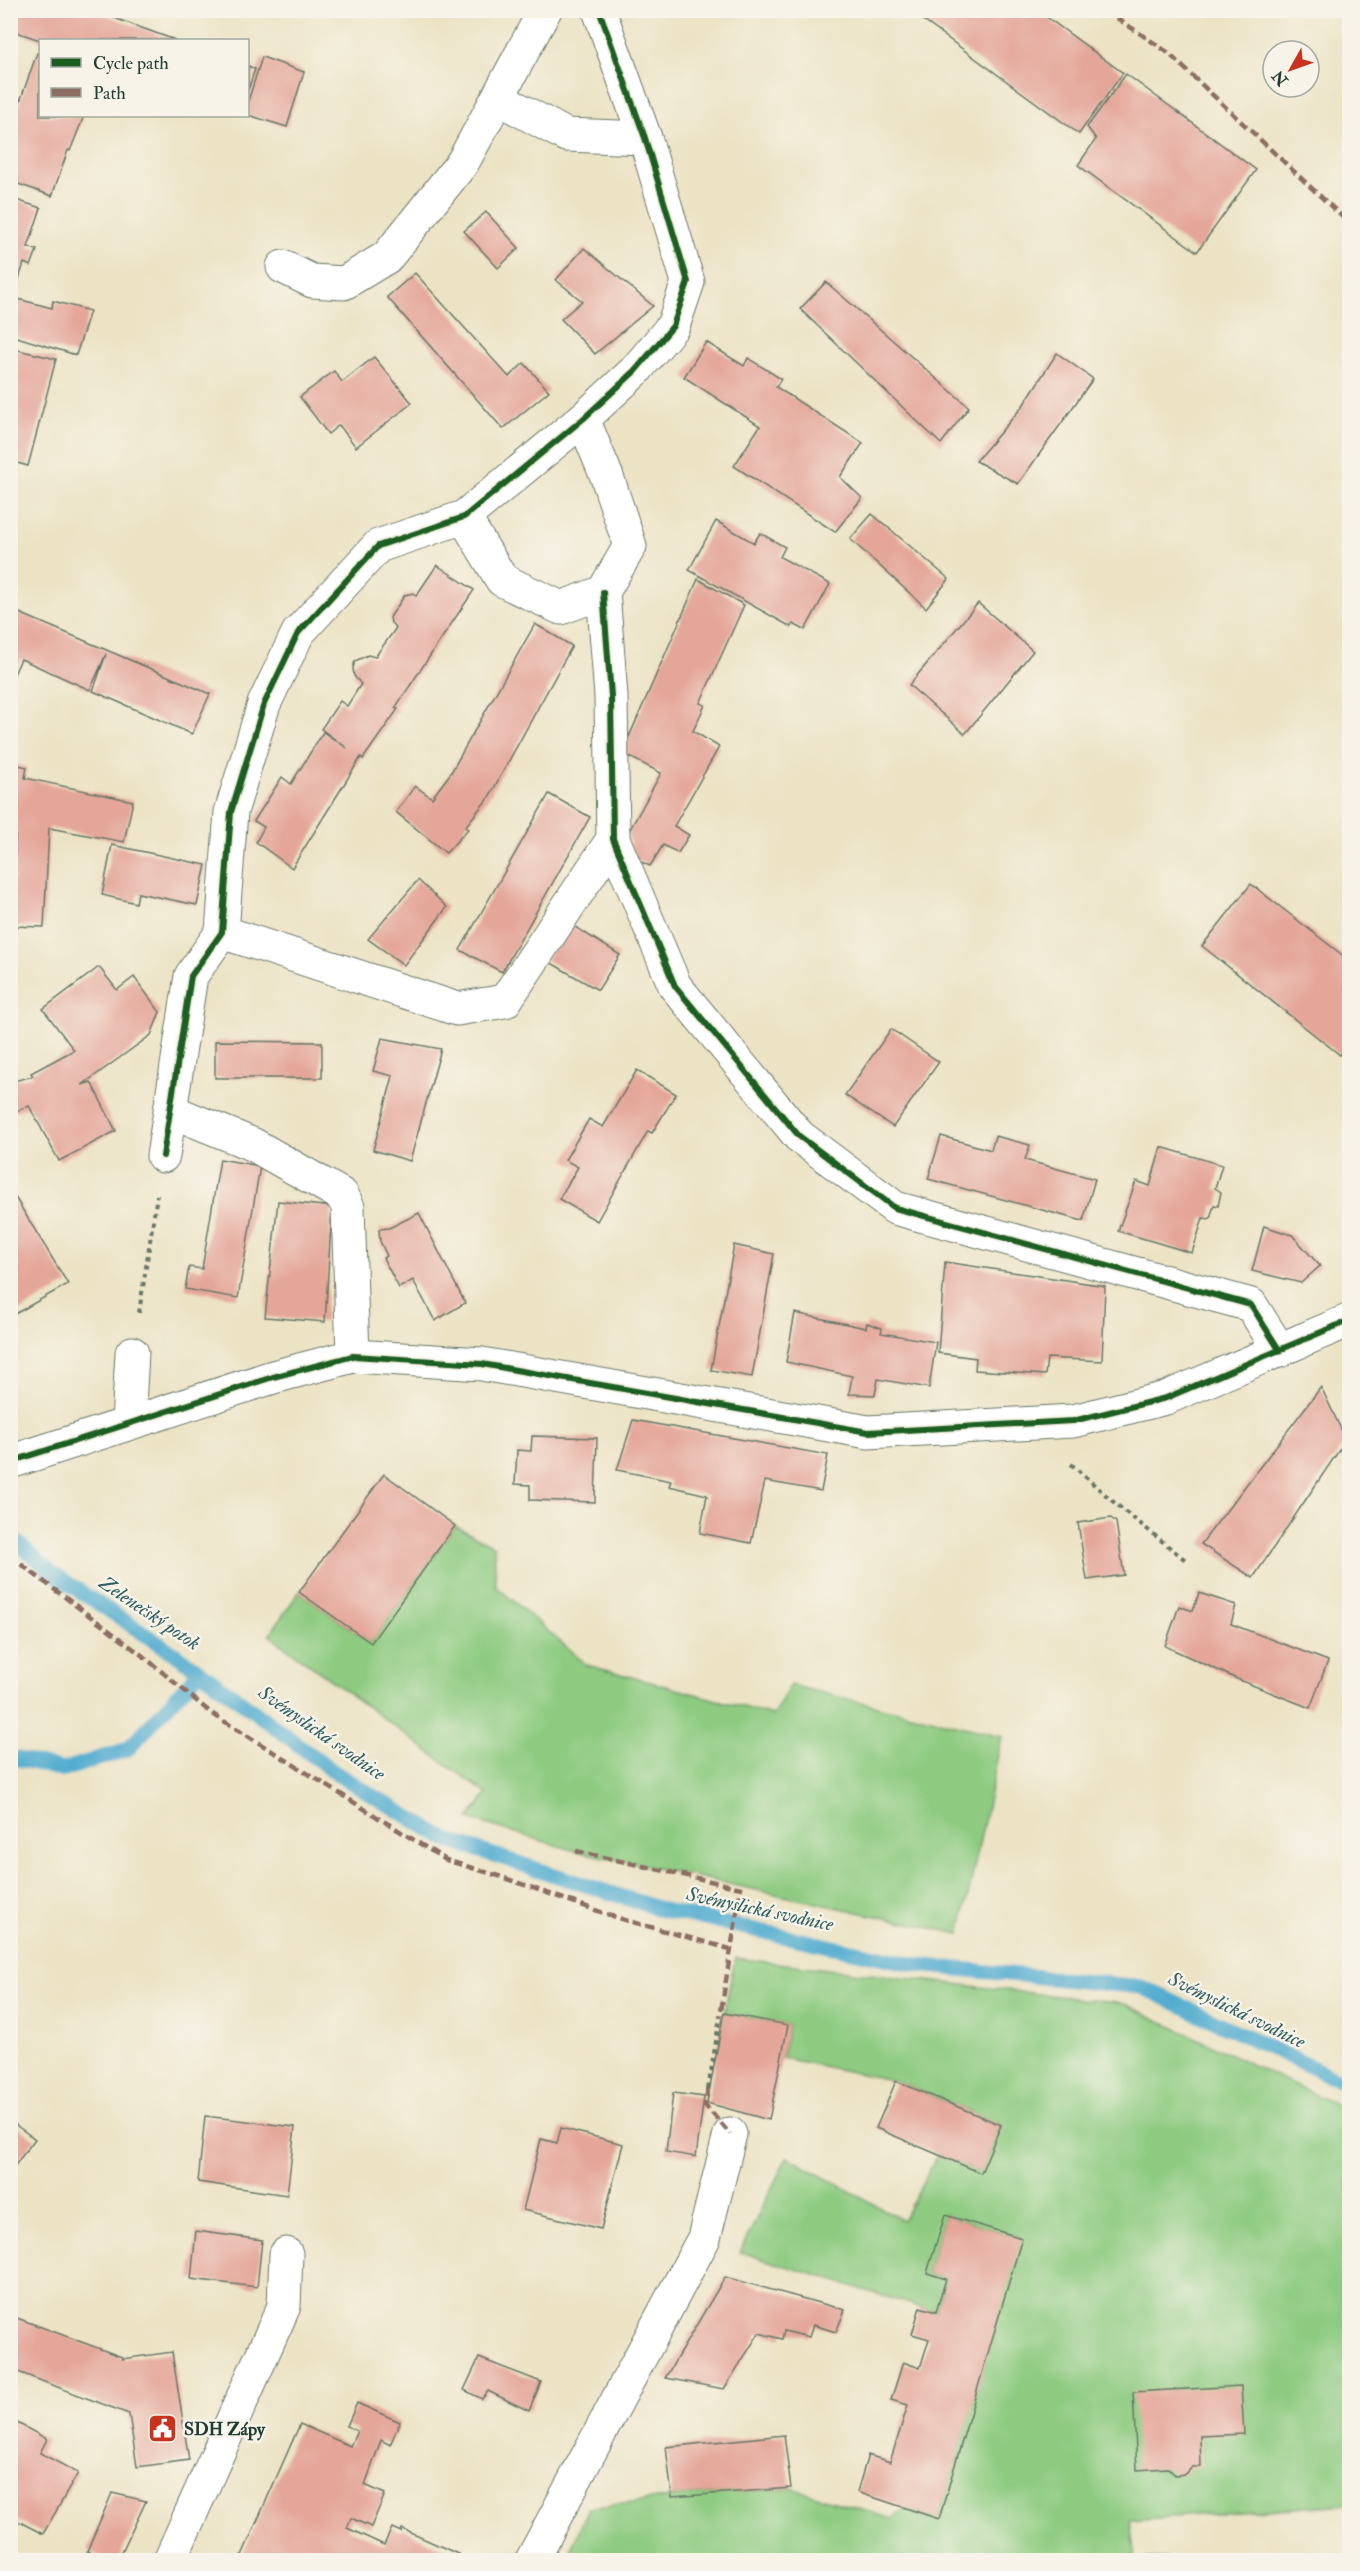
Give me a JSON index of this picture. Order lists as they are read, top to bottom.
{
  "water": ["Zelenečský potok", "Svémyslická svodnice"],
  "places": {
    "public building": ["SDH Zápy"]
  },
  "legend": ["Cycle path", "Path"],
  "north": "bottom left"
}
